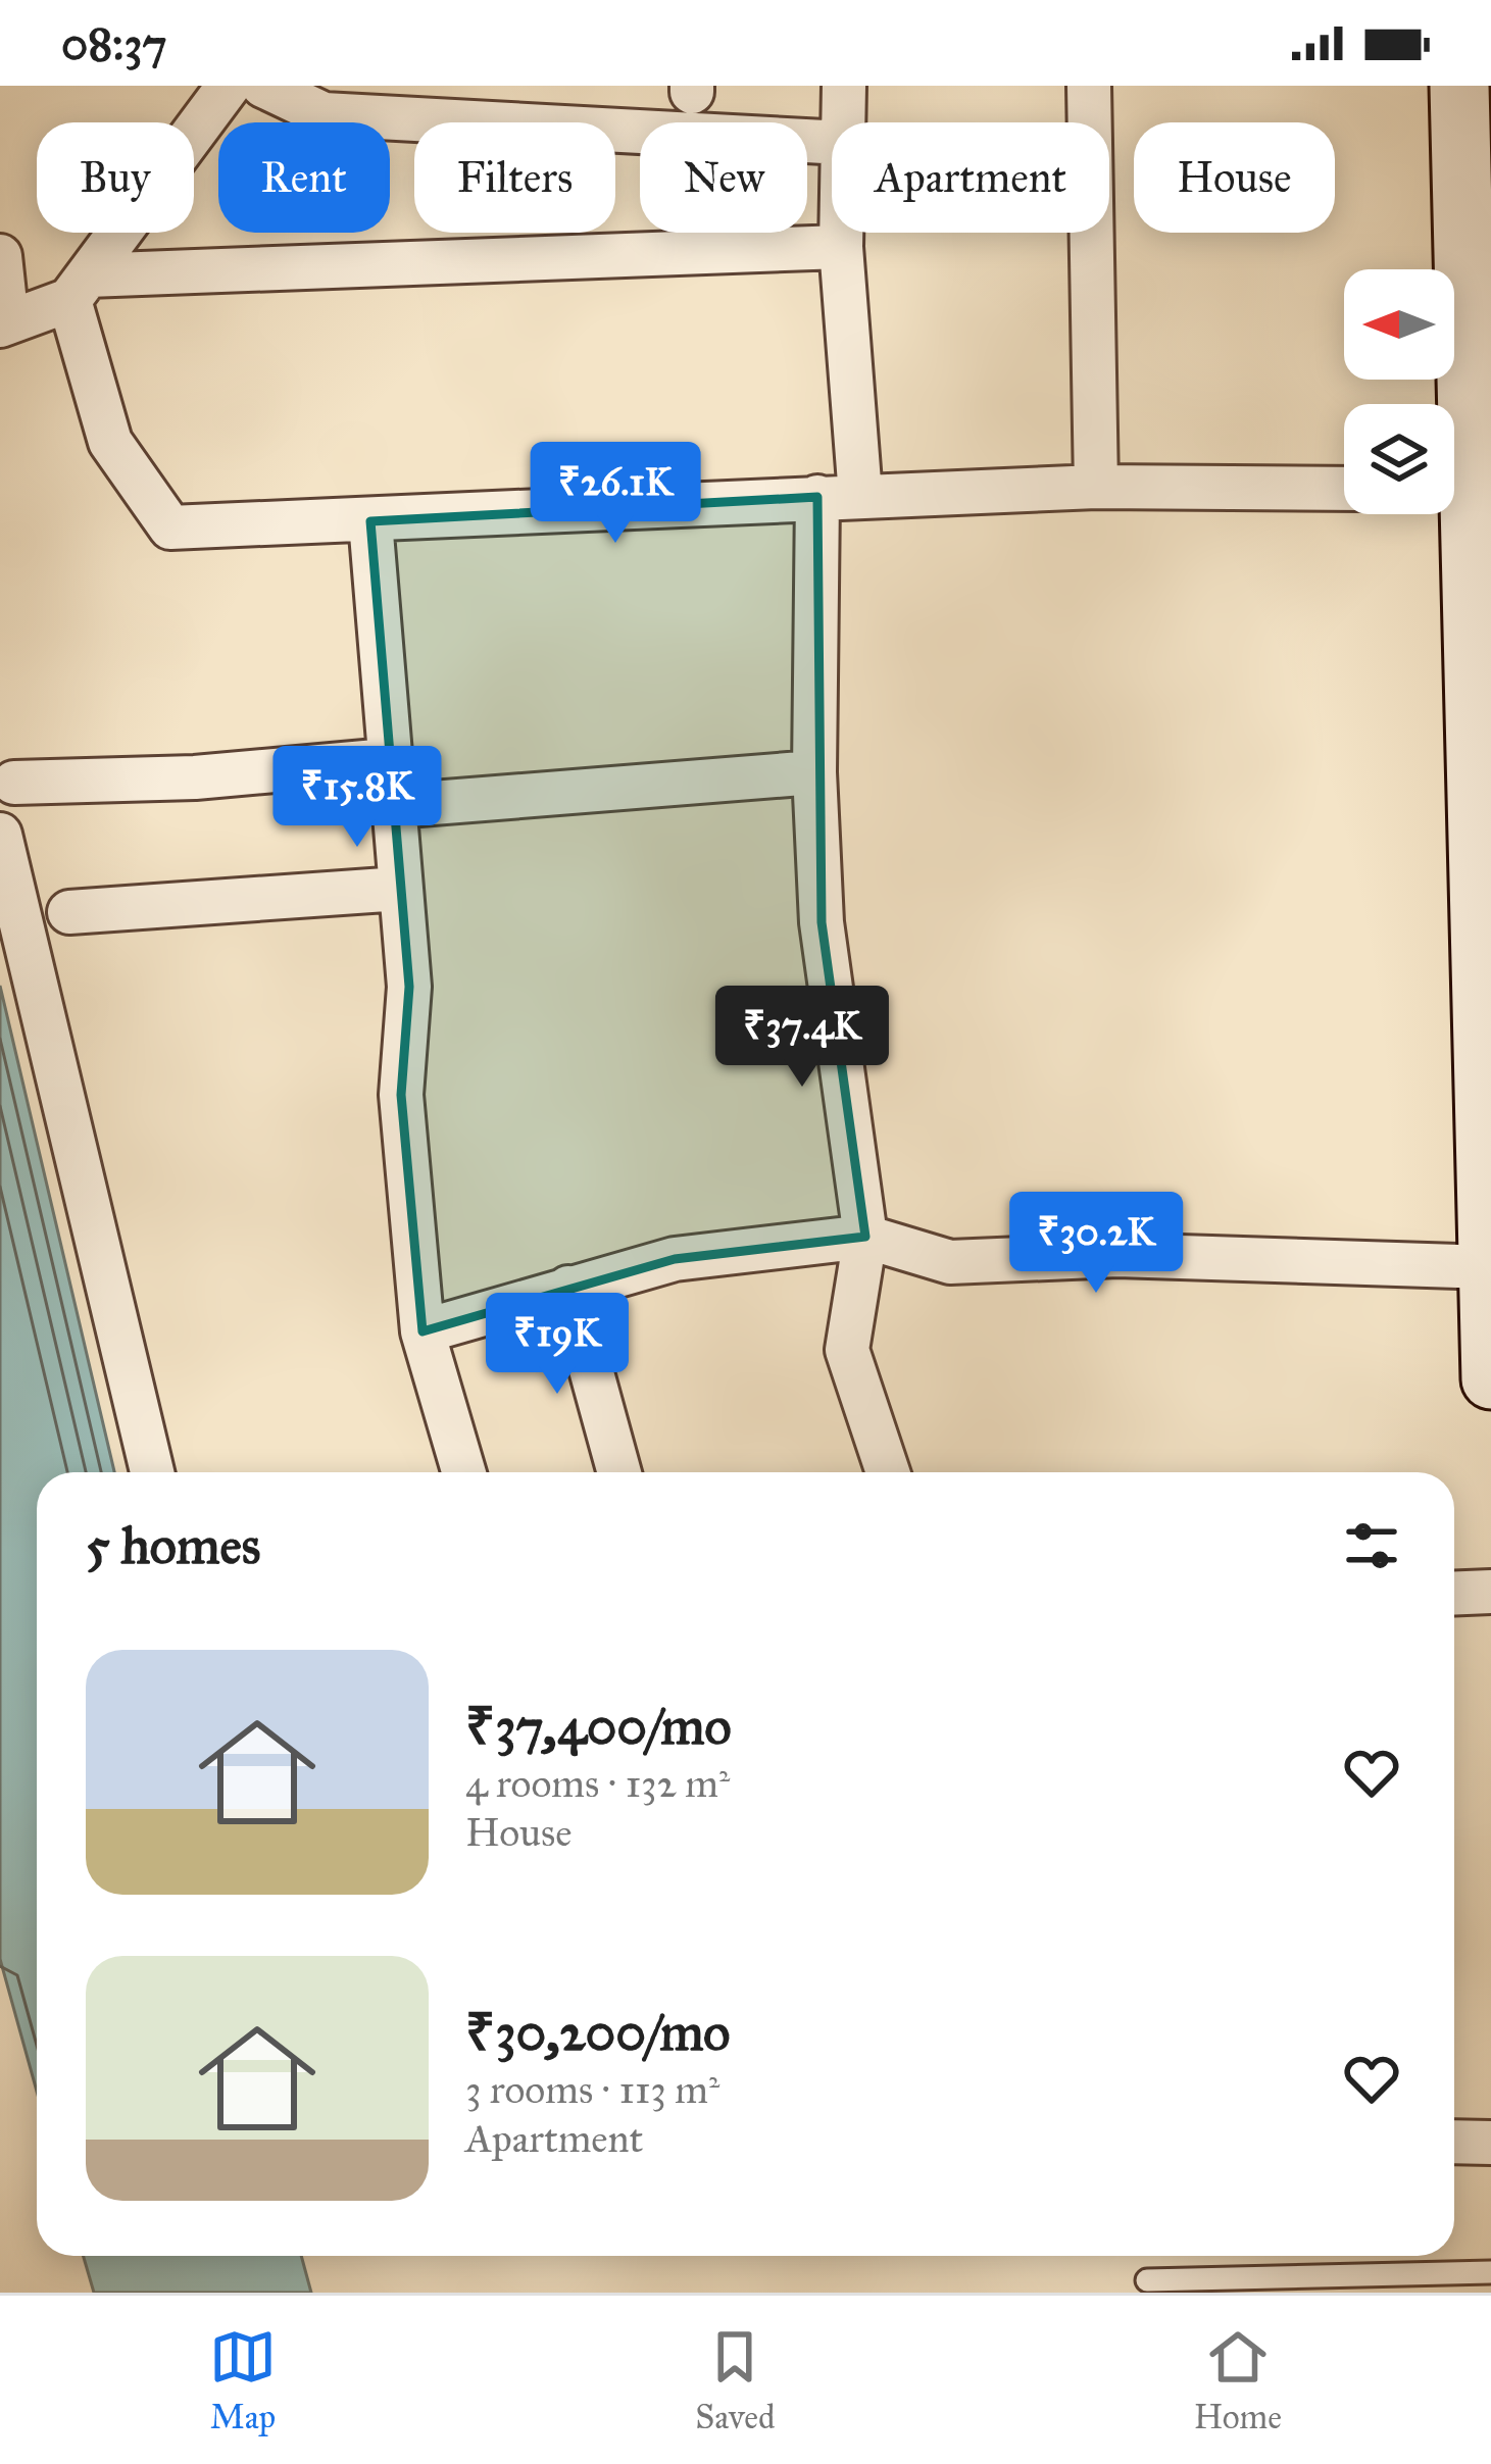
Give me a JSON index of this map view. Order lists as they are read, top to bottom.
{
  "north": "left",
  "page": {
    "status": "08:37",
    "chip": [
      "Buy",
      "Rent",
      "Filters",
      "New",
      "Apartment",
      "House"
    ],
    "price": [
      "₹26.1K",
      "₹15.8K",
      "₹37.4K",
      "₹30.2K",
      "₹19K"
    ],
    "heading": "5 homes",
    "list": [
      {
        "name": "₹37,400/mo",
        "note": "4 rooms · 132 m² · House"
      },
      {
        "name": "₹30,200/mo",
        "note": "3 rooms · 113 m² · Apartment"
      }
    ],
    "tabs": ["Map", "Saved", "Home"]
  }
}
